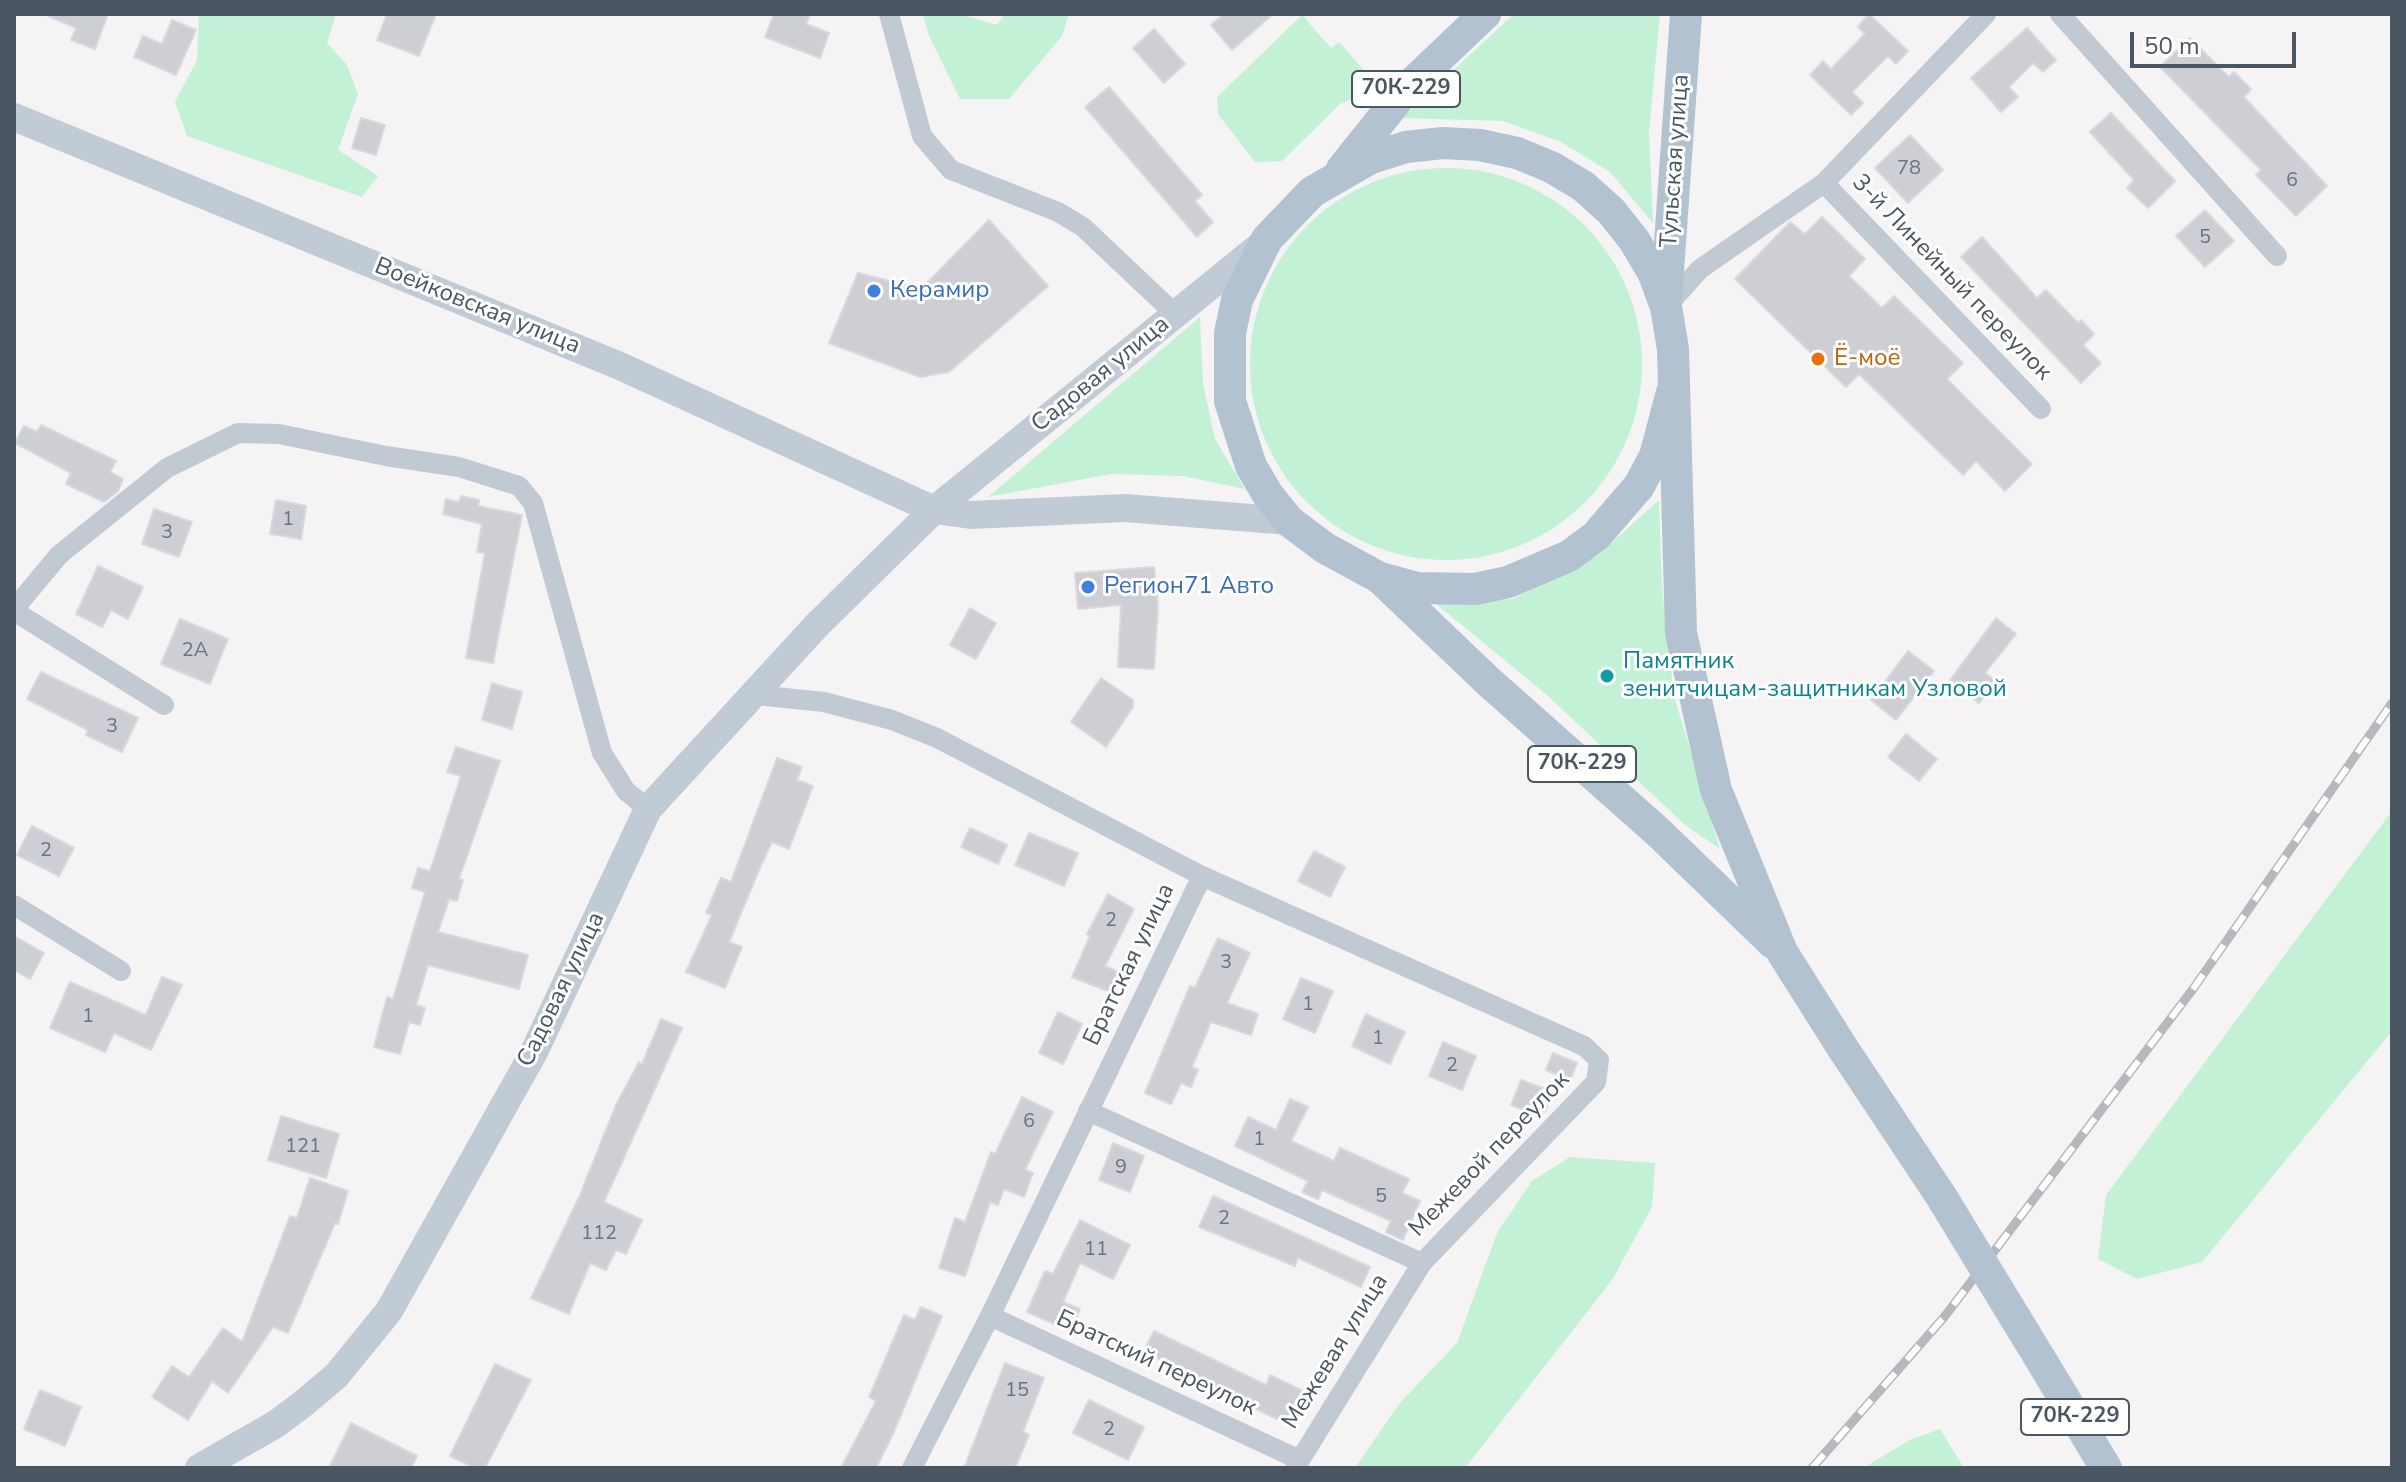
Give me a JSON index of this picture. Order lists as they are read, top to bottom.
{
  "streets": {
    "main road": [
      "70К-229",
      "Тульская улица",
      "Воейковская улица",
      "Садовая улица"
    ],
    "street": [
      "3-й Линейный переулок",
      "Братская улица",
      "Межевой переулок",
      "Межевая улица",
      "Братский переулок"
    ]
  },
  "crossings": [
    ["70К-229", "Тульская улица"],
    ["70К-229", "Садовая улица"],
    ["Воейковская улица", "Садовая улица"],
    ["Садовая улица", "Братская улица"],
    ["Братская улица", "Межевой переулок"],
    ["Братская улица", "Братский переулок"],
    ["Межевой переулок", "Межевая улица"],
    ["Межевая улица", "Братский переулок"]
  ],
  "places": [
    "Керамир",
    "Ё-моё",
    "Регион71 Авто",
    "Памятник зенитчицам-защитникам Узловой"
  ],
  "house_numbers": [
    "78",
    "6",
    "5",
    "1",
    "3",
    "2А",
    "3",
    "2",
    "2",
    "3",
    "1",
    "1",
    "1",
    "2",
    "6",
    "1",
    "121",
    "9",
    "5",
    "2",
    "112",
    "11",
    "15",
    "2"
  ],
  "scale_bar": "50 m"
}
